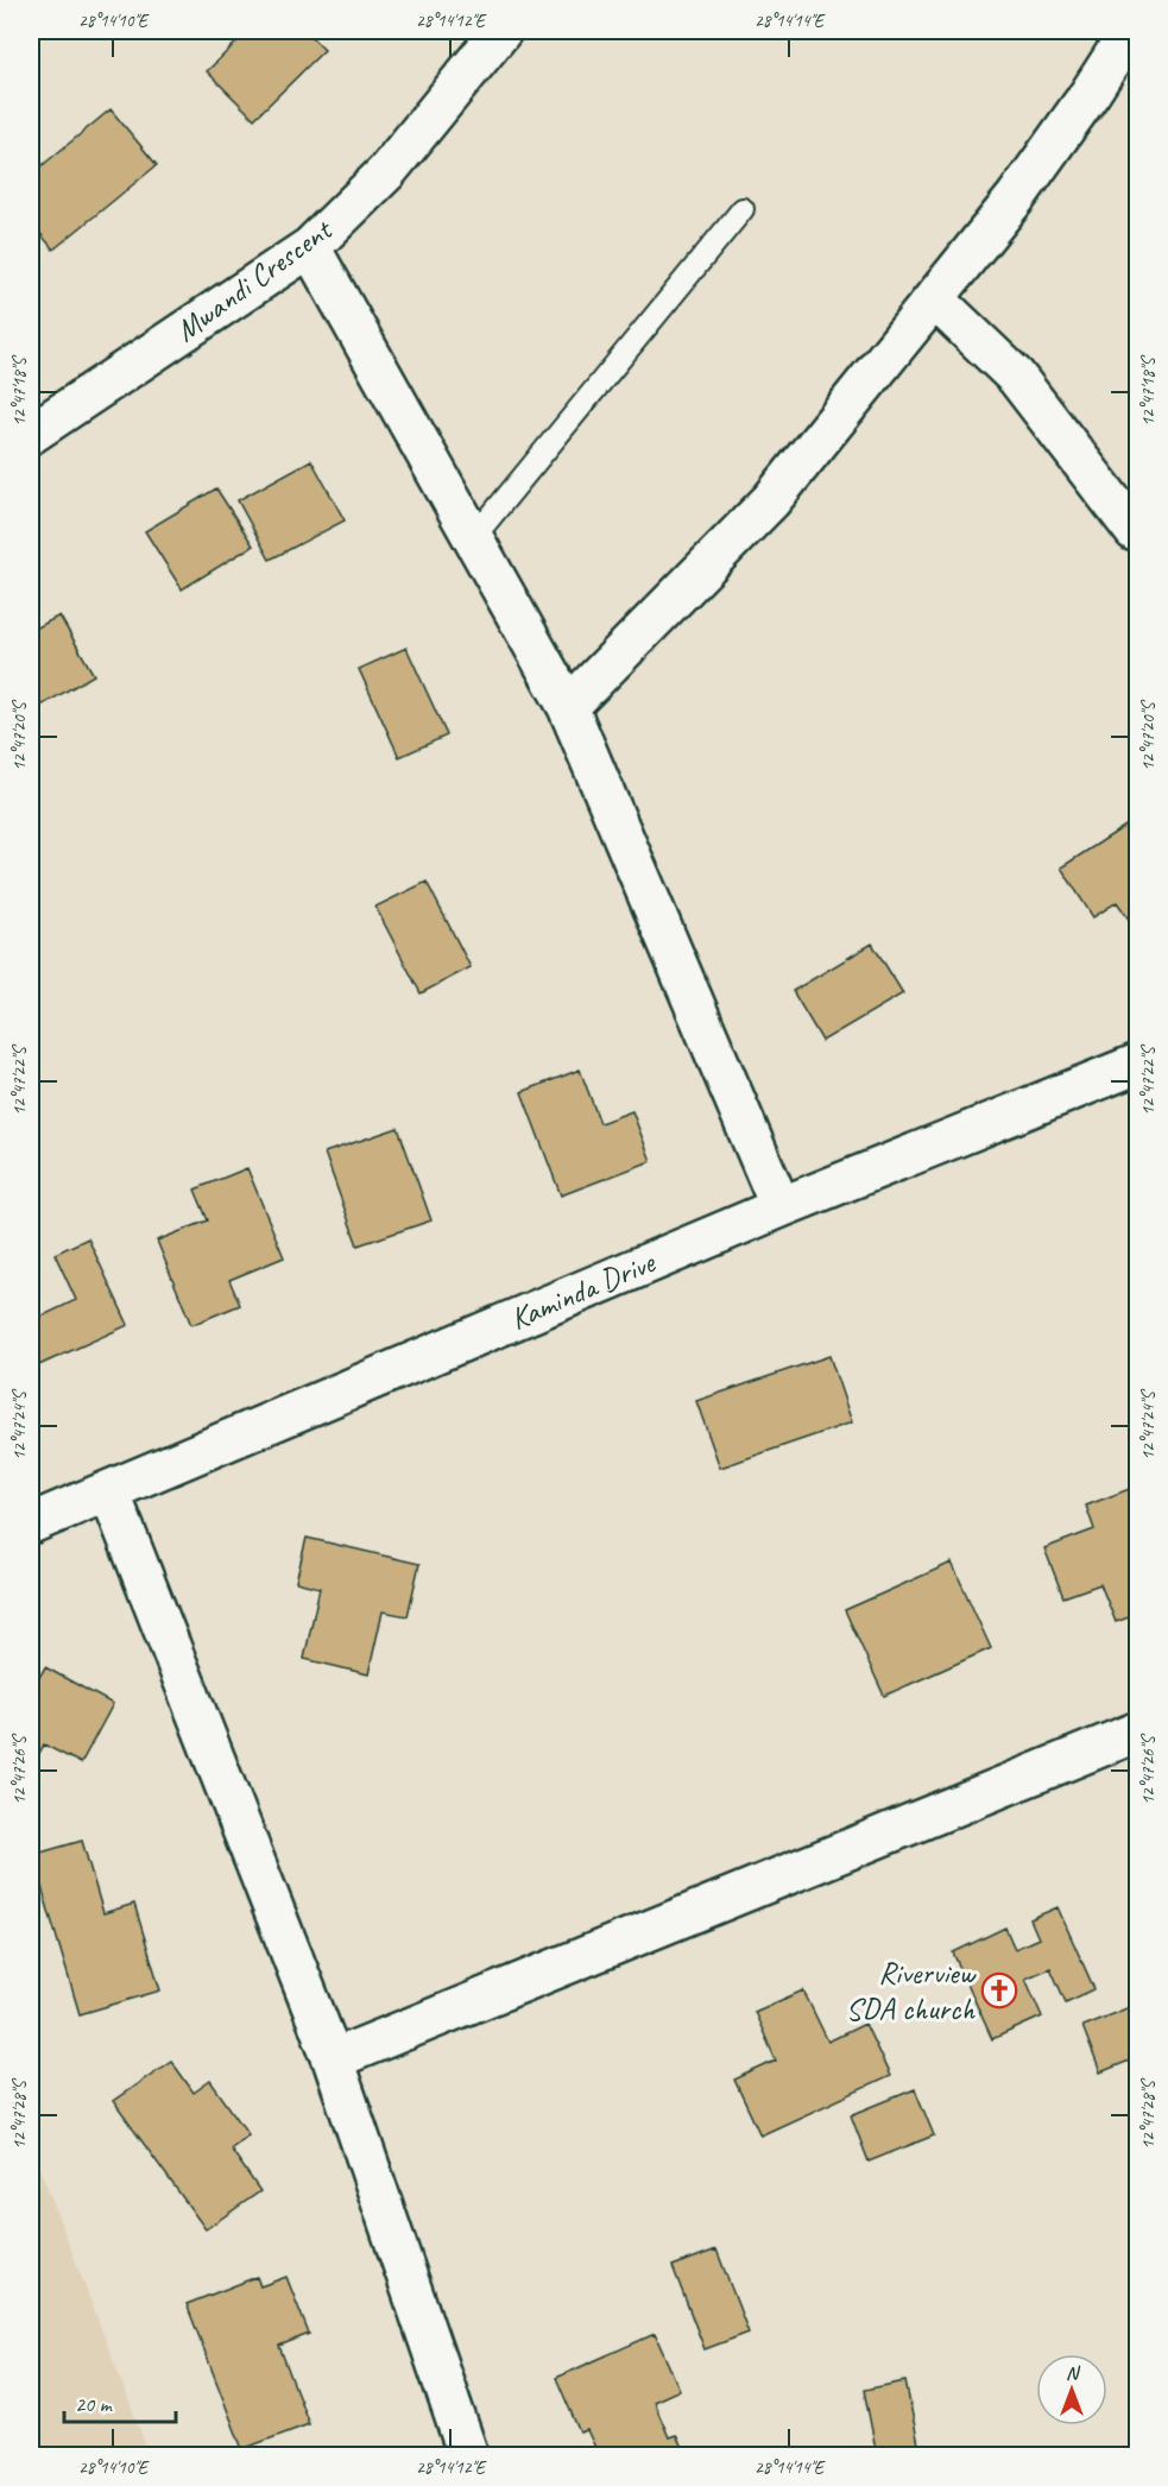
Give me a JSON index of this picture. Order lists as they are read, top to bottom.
{
  "streets": {
    "street": ["Mwandi Crescent", "Kaminda Drive"]
  },
  "places": {
    "church": ["Riverview SDA church"]
  },
  "scale_bar": "20 m",
  "north": "top",
  "coordinates": [
    "28°14'10\"E",
    "28°14'12\"E",
    "28°14'14\"E",
    "12°47'18\"S",
    "12°47'20\"S",
    "12°47'22\"S",
    "12°47'24\"S",
    "12°47'26\"S",
    "12°47'28\"S"
  ]
}
